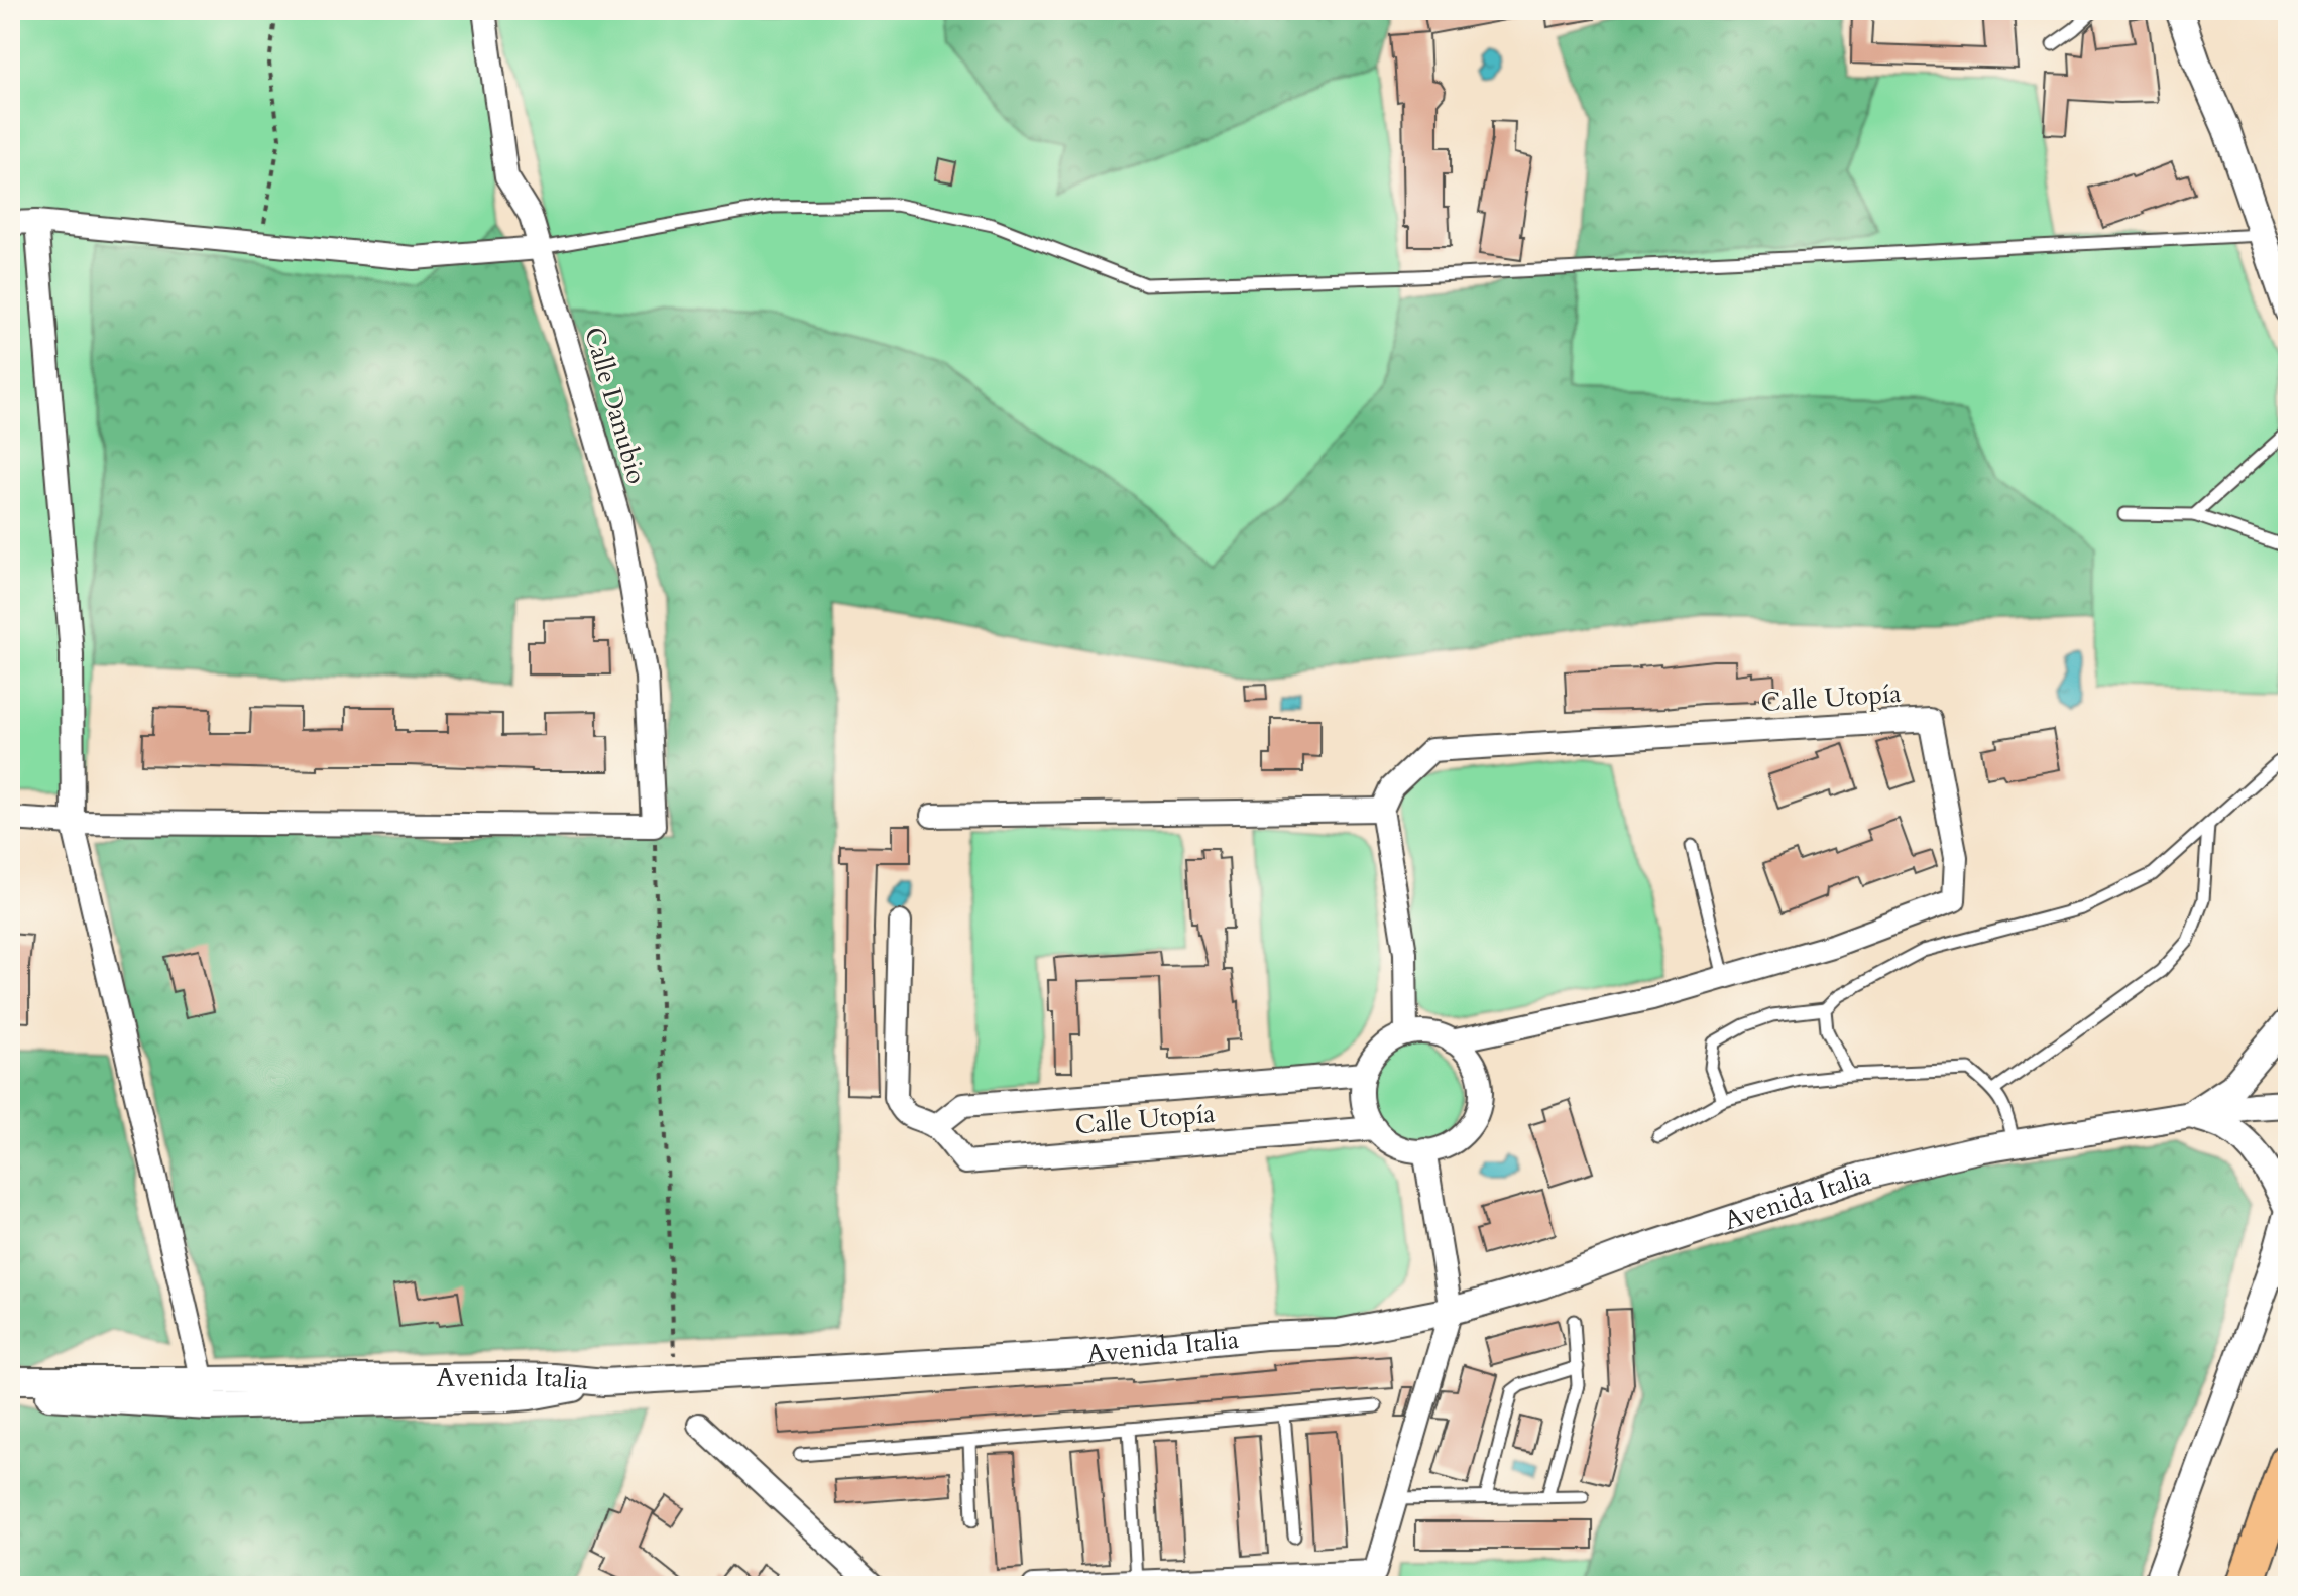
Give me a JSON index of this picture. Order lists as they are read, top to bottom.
{
  "streets": {
    "street": ["Calle Danubio", "Calle Utopía", "Avenida Italia"]
  }
}
